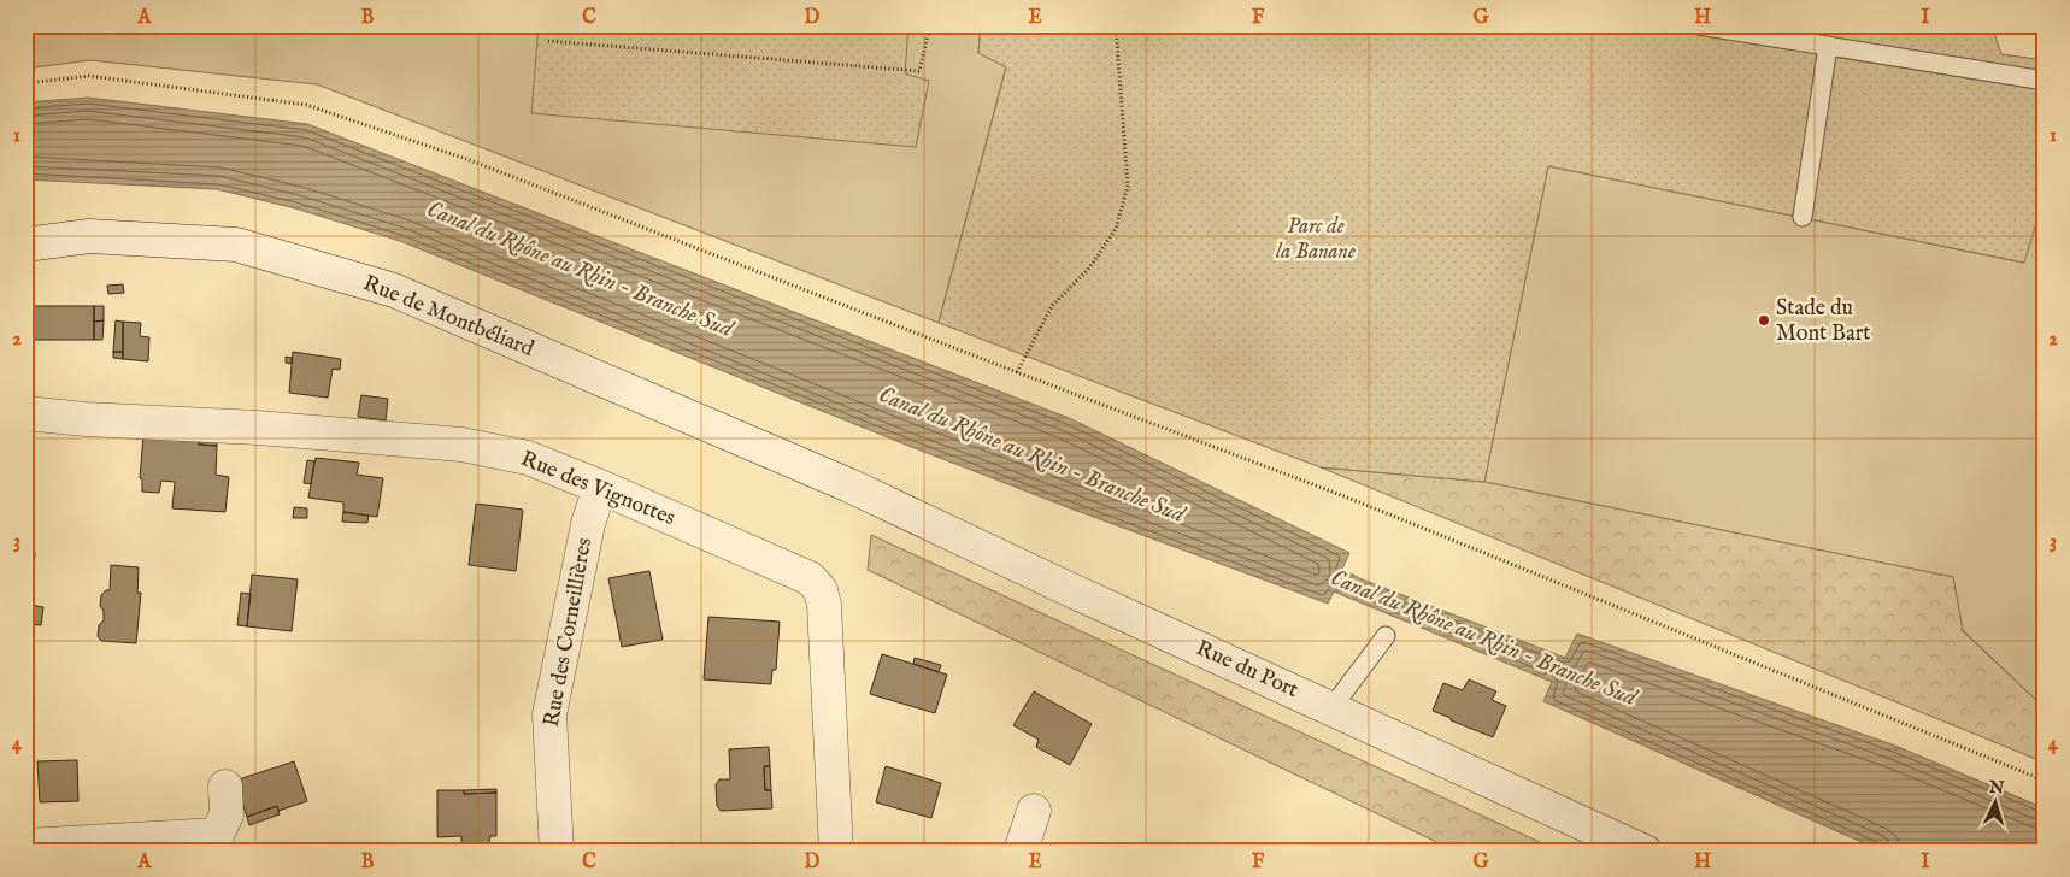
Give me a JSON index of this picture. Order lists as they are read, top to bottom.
{
  "streets": {
    "street": [
      "Rue de Montbéliard",
      "Rue des Vignottes",
      "Rue des Corneillières",
      "Rue du Port"
    ]
  },
  "crossings": [
    ["Rue de Montbéliard", "Rue du Port"],
    ["Rue des Vignottes", "Rue des Corneillières"]
  ],
  "water": ["Canal du Rhône au Rhin - Branche Sud"],
  "parks": ["Parc de la Banane"],
  "places": ["Stade du Mont Bart"],
  "north": "top",
  "grid": {
    "columns": [
      "A",
      "B",
      "C",
      "D",
      "E",
      "F",
      "G",
      "H",
      "I"
    ],
    "rows": [
      "1",
      "2",
      "3",
      "4"
    ]
  }
}
